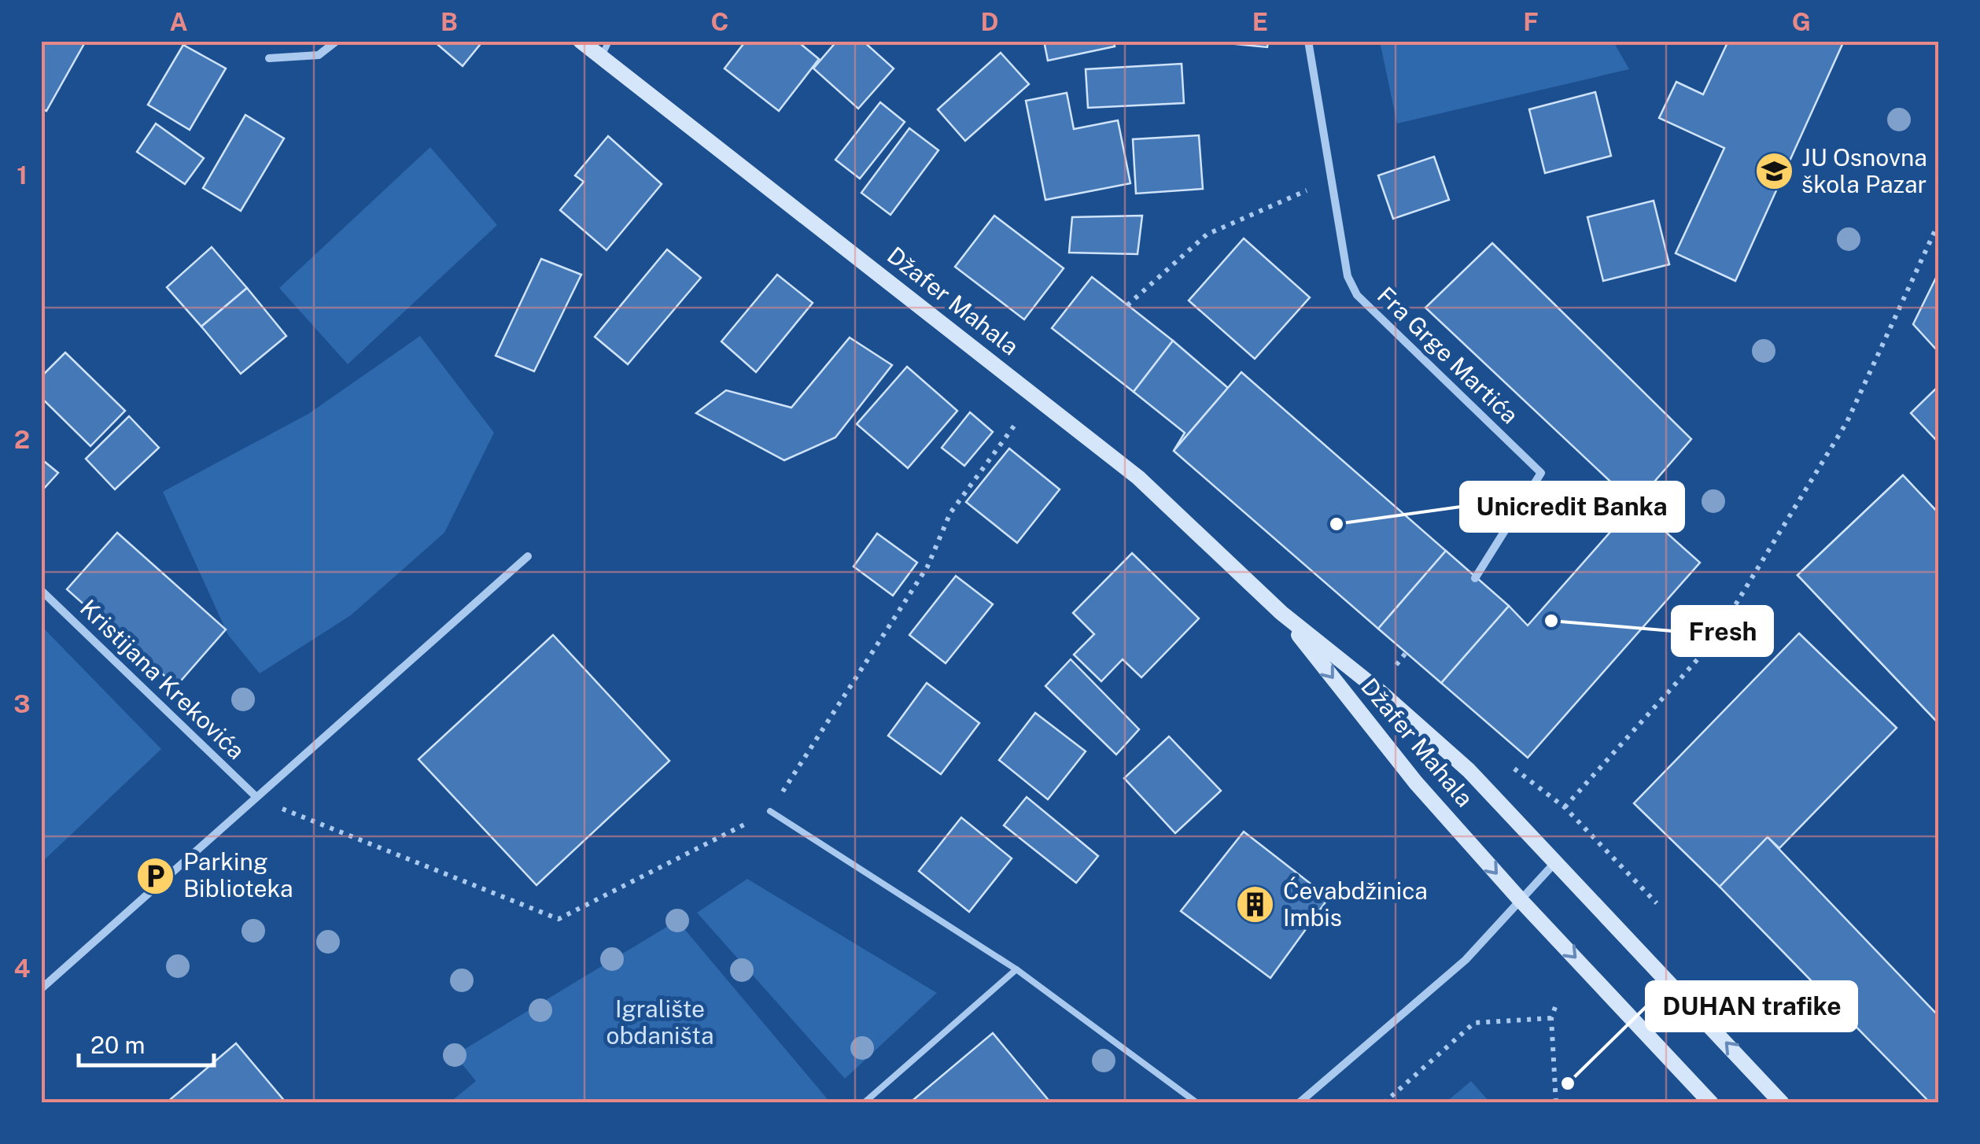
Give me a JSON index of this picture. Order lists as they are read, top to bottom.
{
  "streets": {
    "main road": ["Džafer Mahala"],
    "street": ["Fra Grge Martića", "Kristijana Krekovića"]
  },
  "parks": ["Igralište obdaništa"],
  "places": {
    "school or university": ["JU Osnovna škola Pazar"],
    "other": ["Unicredit Banka", "Fresh", "DUHAN trafike"],
    "parking": ["Parking Biblioteka"],
    "building": ["Ćevabdžinica Imbis"]
  },
  "scale_bar": "20 m",
  "grid": {
    "columns": [
      "A",
      "B",
      "C",
      "D",
      "E",
      "F",
      "G"
    ],
    "rows": [
      "1",
      "2",
      "3",
      "4"
    ]
  }
}
